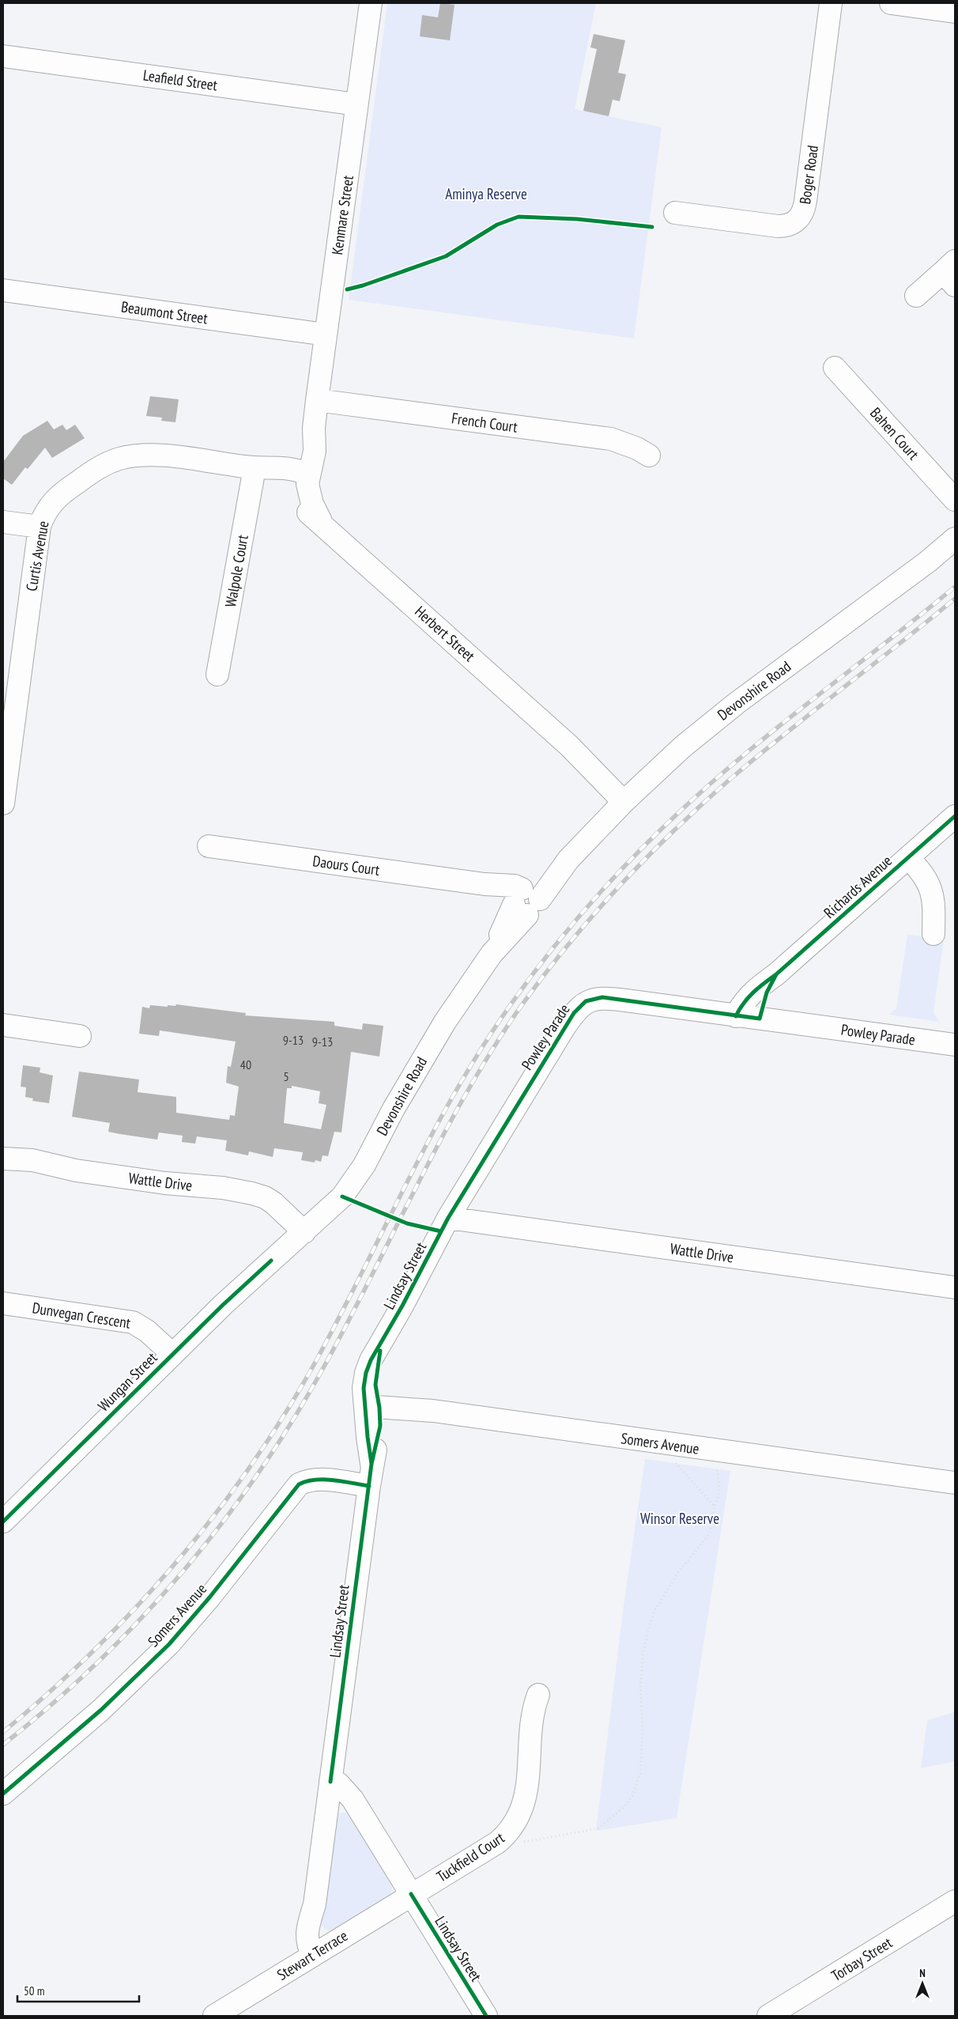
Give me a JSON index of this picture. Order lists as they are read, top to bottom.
{
  "streets": {
    "street": [
      "Leafield Street",
      "Boger Road",
      "Kenmare Street",
      "Beaumont Street",
      "French Court",
      "Bahen Court",
      "Curtis Avenue",
      "Walpole Court",
      "Herbert Street",
      "Devonshire Road",
      "Daours Court",
      "Richards Avenue",
      "Powley Parade",
      "Wattle Drive",
      "Lindsay Street",
      "Dunvegan Crescent",
      "Wungan Street",
      "Somers Avenue",
      "Tuckfield Court",
      "Stewart Terrace",
      "Torbay Street"
    ]
  },
  "crossings": [
    ["Leafield Street", "Kenmare Street"],
    ["Kenmare Street", "Beaumont Street"],
    ["Kenmare Street", "French Court"],
    ["Kenmare Street", "Curtis Avenue"],
    ["Kenmare Street", "Herbert Street"],
    ["Curtis Avenue", "Walpole Court"],
    ["Curtis Avenue", "Herbert Street"],
    ["Herbert Street", "Devonshire Road"],
    ["Devonshire Road", "Daours Court"],
    ["Devonshire Road", "Wattle Drive"],
    ["Devonshire Road", "Wungan Street"],
    ["Richards Avenue", "Powley Parade"],
    ["Powley Parade", "Wattle Drive"],
    ["Powley Parade", "Lindsay Street"],
    ["Wattle Drive", "Lindsay Street"],
    ["Wattle Drive", "Wungan Street"],
    ["Lindsay Street", "Somers Avenue"],
    ["Lindsay Street", "Tuckfield Court"],
    ["Lindsay Street", "Stewart Terrace"],
    ["Dunvegan Crescent", "Wungan Street"],
    ["Tuckfield Court", "Stewart Terrace"]
  ],
  "parks": ["Aminya Reserve", "Winsor Reserve"],
  "house_numbers": [
    "9-13",
    "9-13",
    "40",
    "5"
  ],
  "scale_bar": "50 m",
  "north": "top"
}
